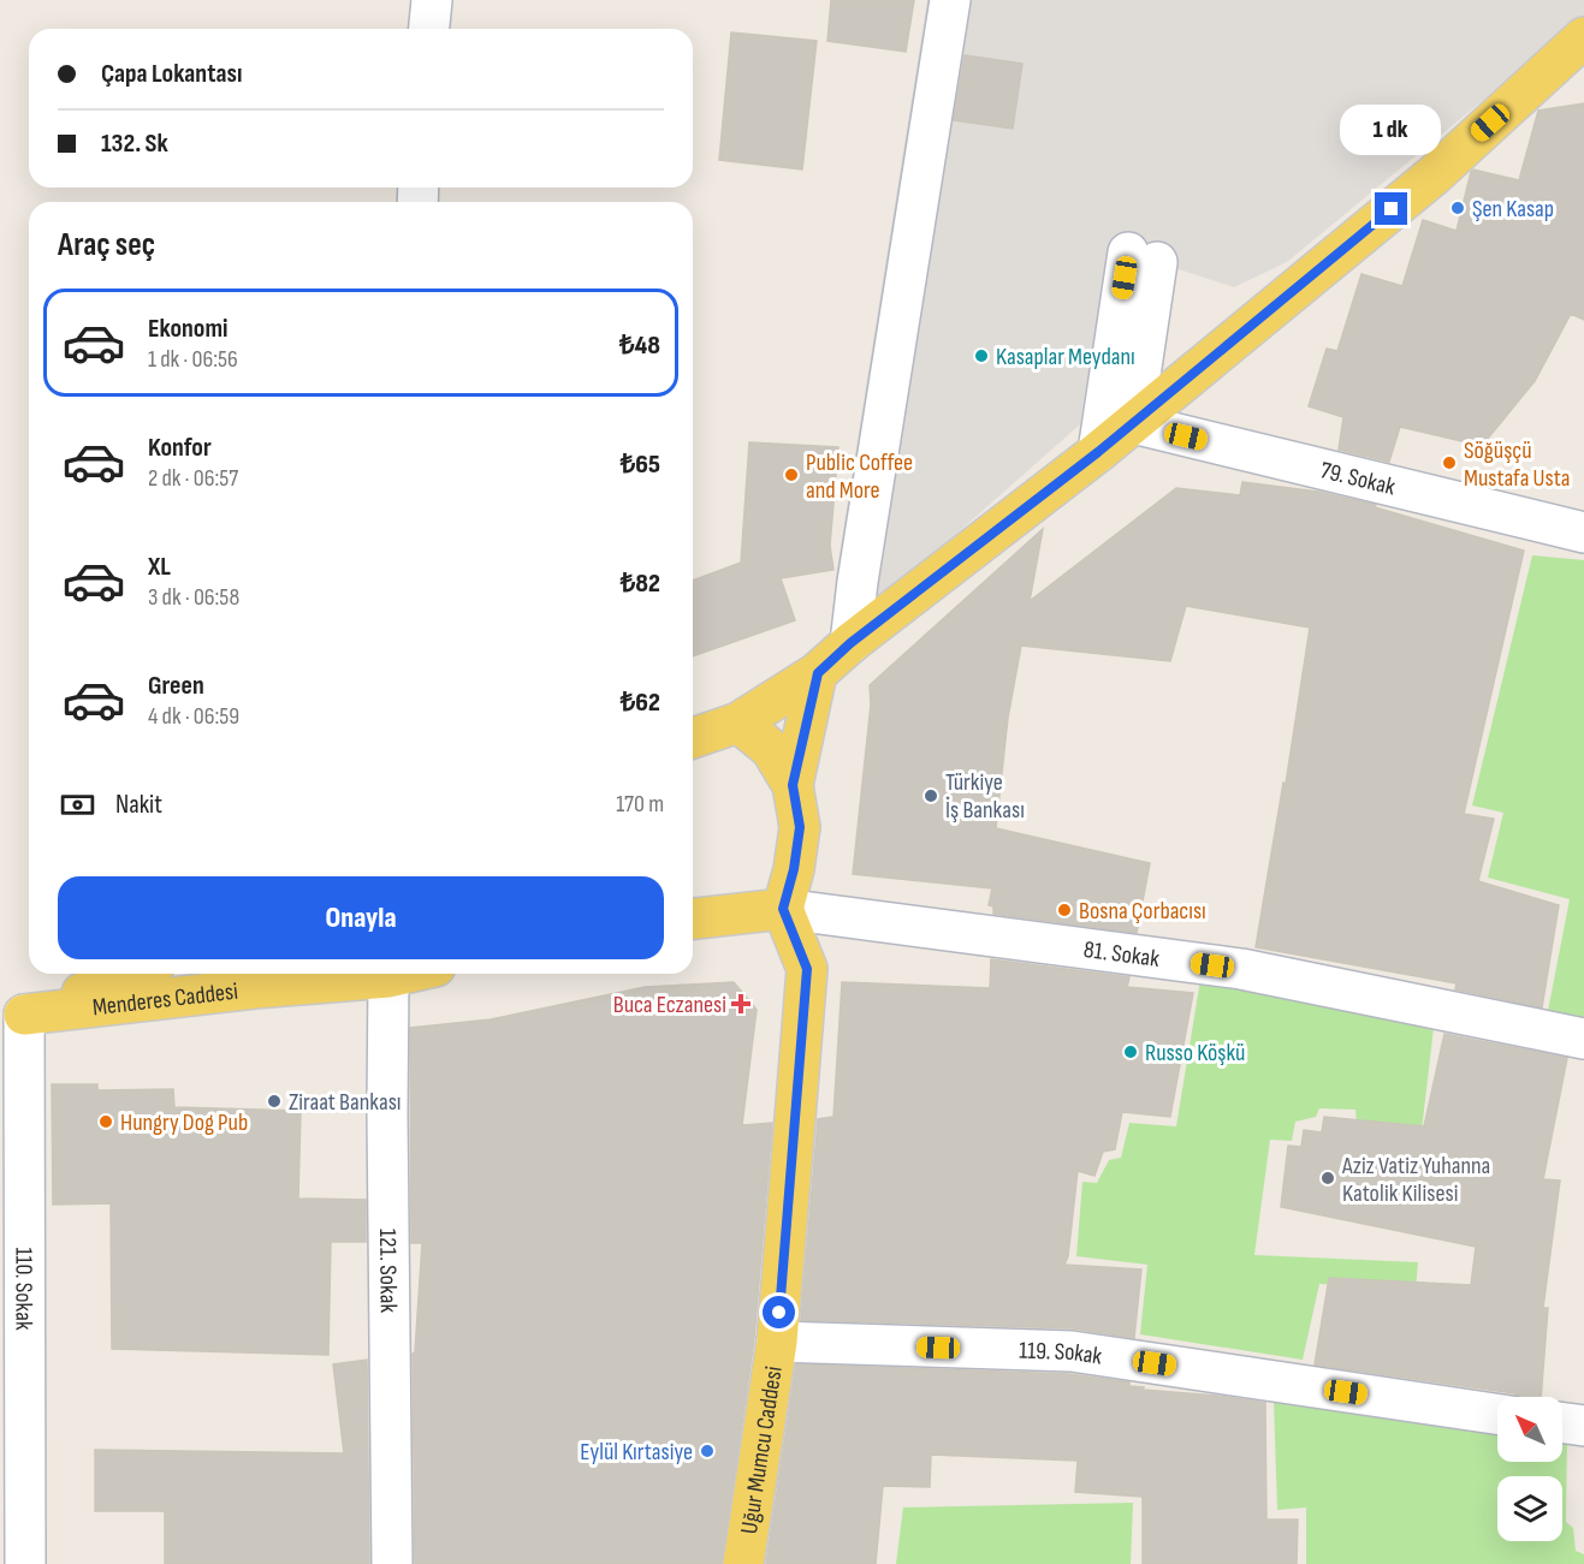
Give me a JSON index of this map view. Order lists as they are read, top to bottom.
{
  "streets": {
    "main road": ["Menderes Caddesi", "Uğur Mumcu Caddesi"],
    "street": [
      "79. Sokak",
      "81. Sokak",
      "121. Sokak",
      "110. Sokak",
      "119. Sokak"
    ]
  },
  "crossings": [
    ["81. Sokak", "Uğur Mumcu Caddesi"],
    ["Menderes Caddesi", "121. Sokak"],
    ["Menderes Caddesi", "110. Sokak"],
    ["119. Sokak", "Uğur Mumcu Caddesi"]
  ],
  "places": {
    "other": [
      "Şen Kasap",
      "Kasaplar Meydanı",
      "Söğüşçü Mustafa Usta",
      "Public Coffee and More",
      "Türkiye İş Bankası",
      "Bosna Çorbacısı",
      "Russo Köşkü",
      "Ziraat Bankası",
      "Hungry Dog Pub",
      "Aziz Vatiz Yuhanna Katolik Kilisesi",
      "Eylül Kırtasiye"
    ],
    "health": ["Buca Eczanesi"]
  },
  "north": "top left",
  "page": {
    "banner": ["Çapa Lokantası", "132. Sk"],
    "bubble": "1 dk",
    "heading": "Araç seç",
    "list": [
      {
        "name": "Ekonomi",
        "note": "1 dk · 06:56",
        "value": "₺48"
      },
      {
        "name": "Konfor",
        "note": "2 dk · 06:57",
        "value": "₺65"
      },
      {
        "name": "XL",
        "note": "3 dk · 06:58",
        "value": "₺82"
      },
      {
        "name": "Green",
        "note": "4 dk · 06:59",
        "value": "₺62"
      }
    ],
    "pay": ["Nakit", "170 m"],
    "buttons": "Onayla"
  }
}
